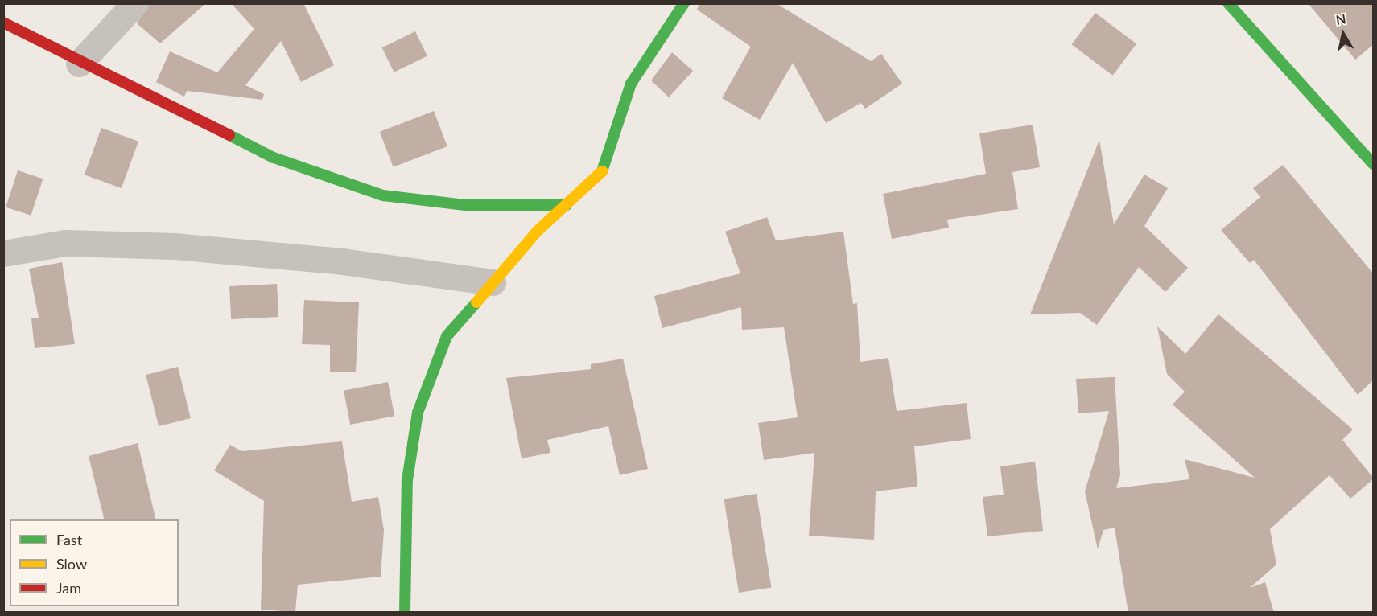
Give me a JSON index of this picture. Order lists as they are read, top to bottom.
{
  "legend": ["Fast", "Slow", "Jam"],
  "north": "top"
}
